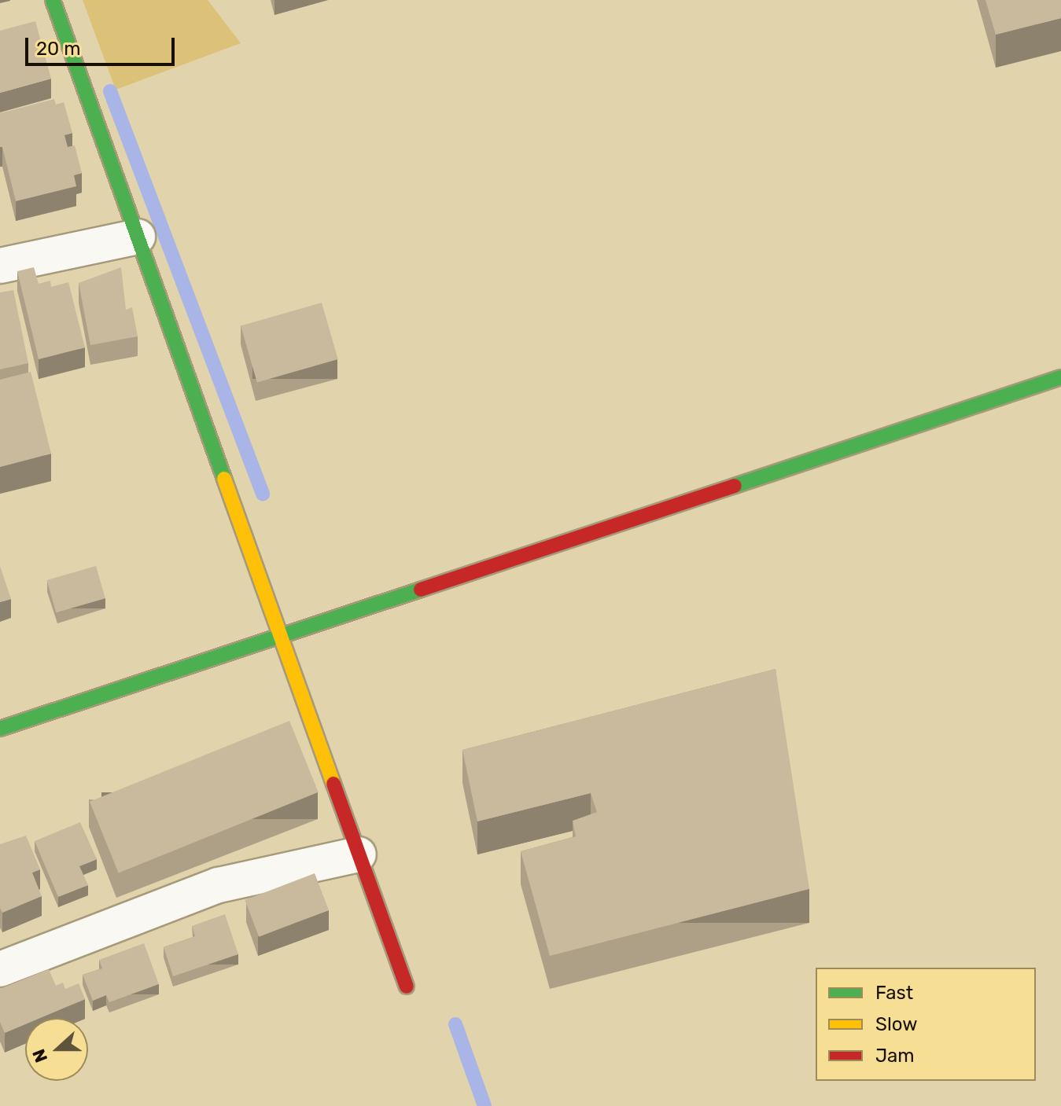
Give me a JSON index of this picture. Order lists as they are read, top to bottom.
{
  "legend": ["Fast", "Slow", "Jam"],
  "scale_bar": "20 m",
  "north": "left"
}
